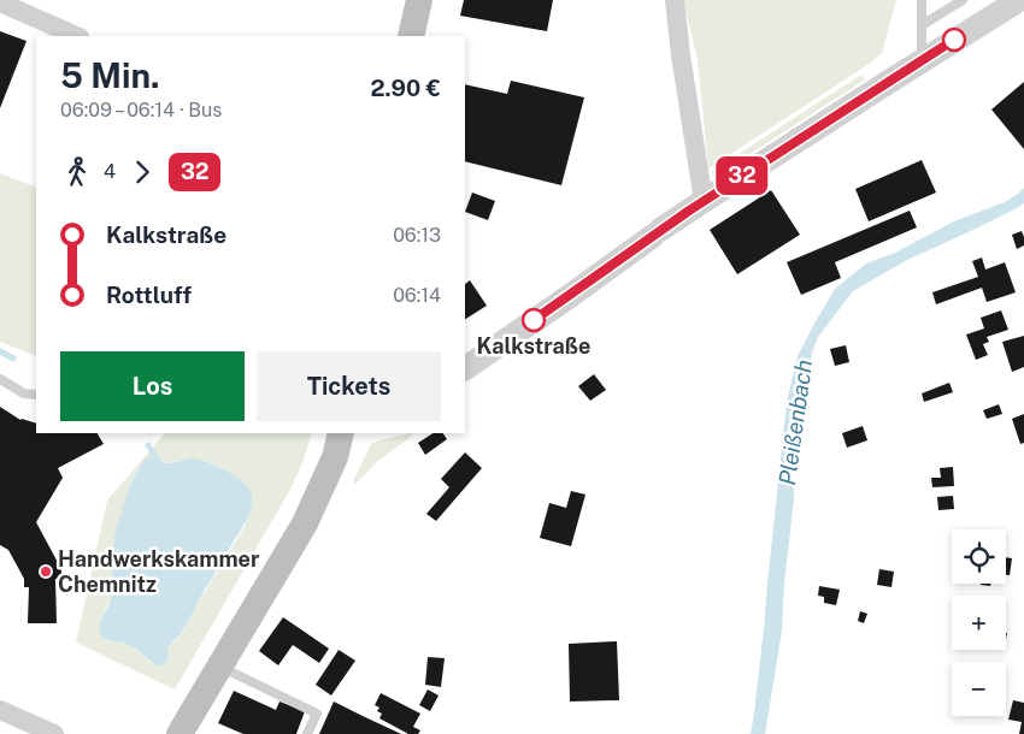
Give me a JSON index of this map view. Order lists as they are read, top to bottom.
{
  "water": ["Pleißenbach"],
  "places": ["Kalkstraße", "Handwerkskammer Chemnitz"],
  "lines": ["bus line 32"],
  "page": {
    "on_map": "32",
    "heading": ["5 Min.", "06:09 – 06:14 · Bus", "2.90 €"],
    "legs": ["4", "32"],
    "list": [
      {
        "name": "Kalkstraße",
        "value": "06:13"
      },
      {
        "name": "Rottluff",
        "value": "06:14"
      }
    ],
    "buttons": ["Los", "Tickets"],
    "map_buttons": ["+", "−"]
  }
}
